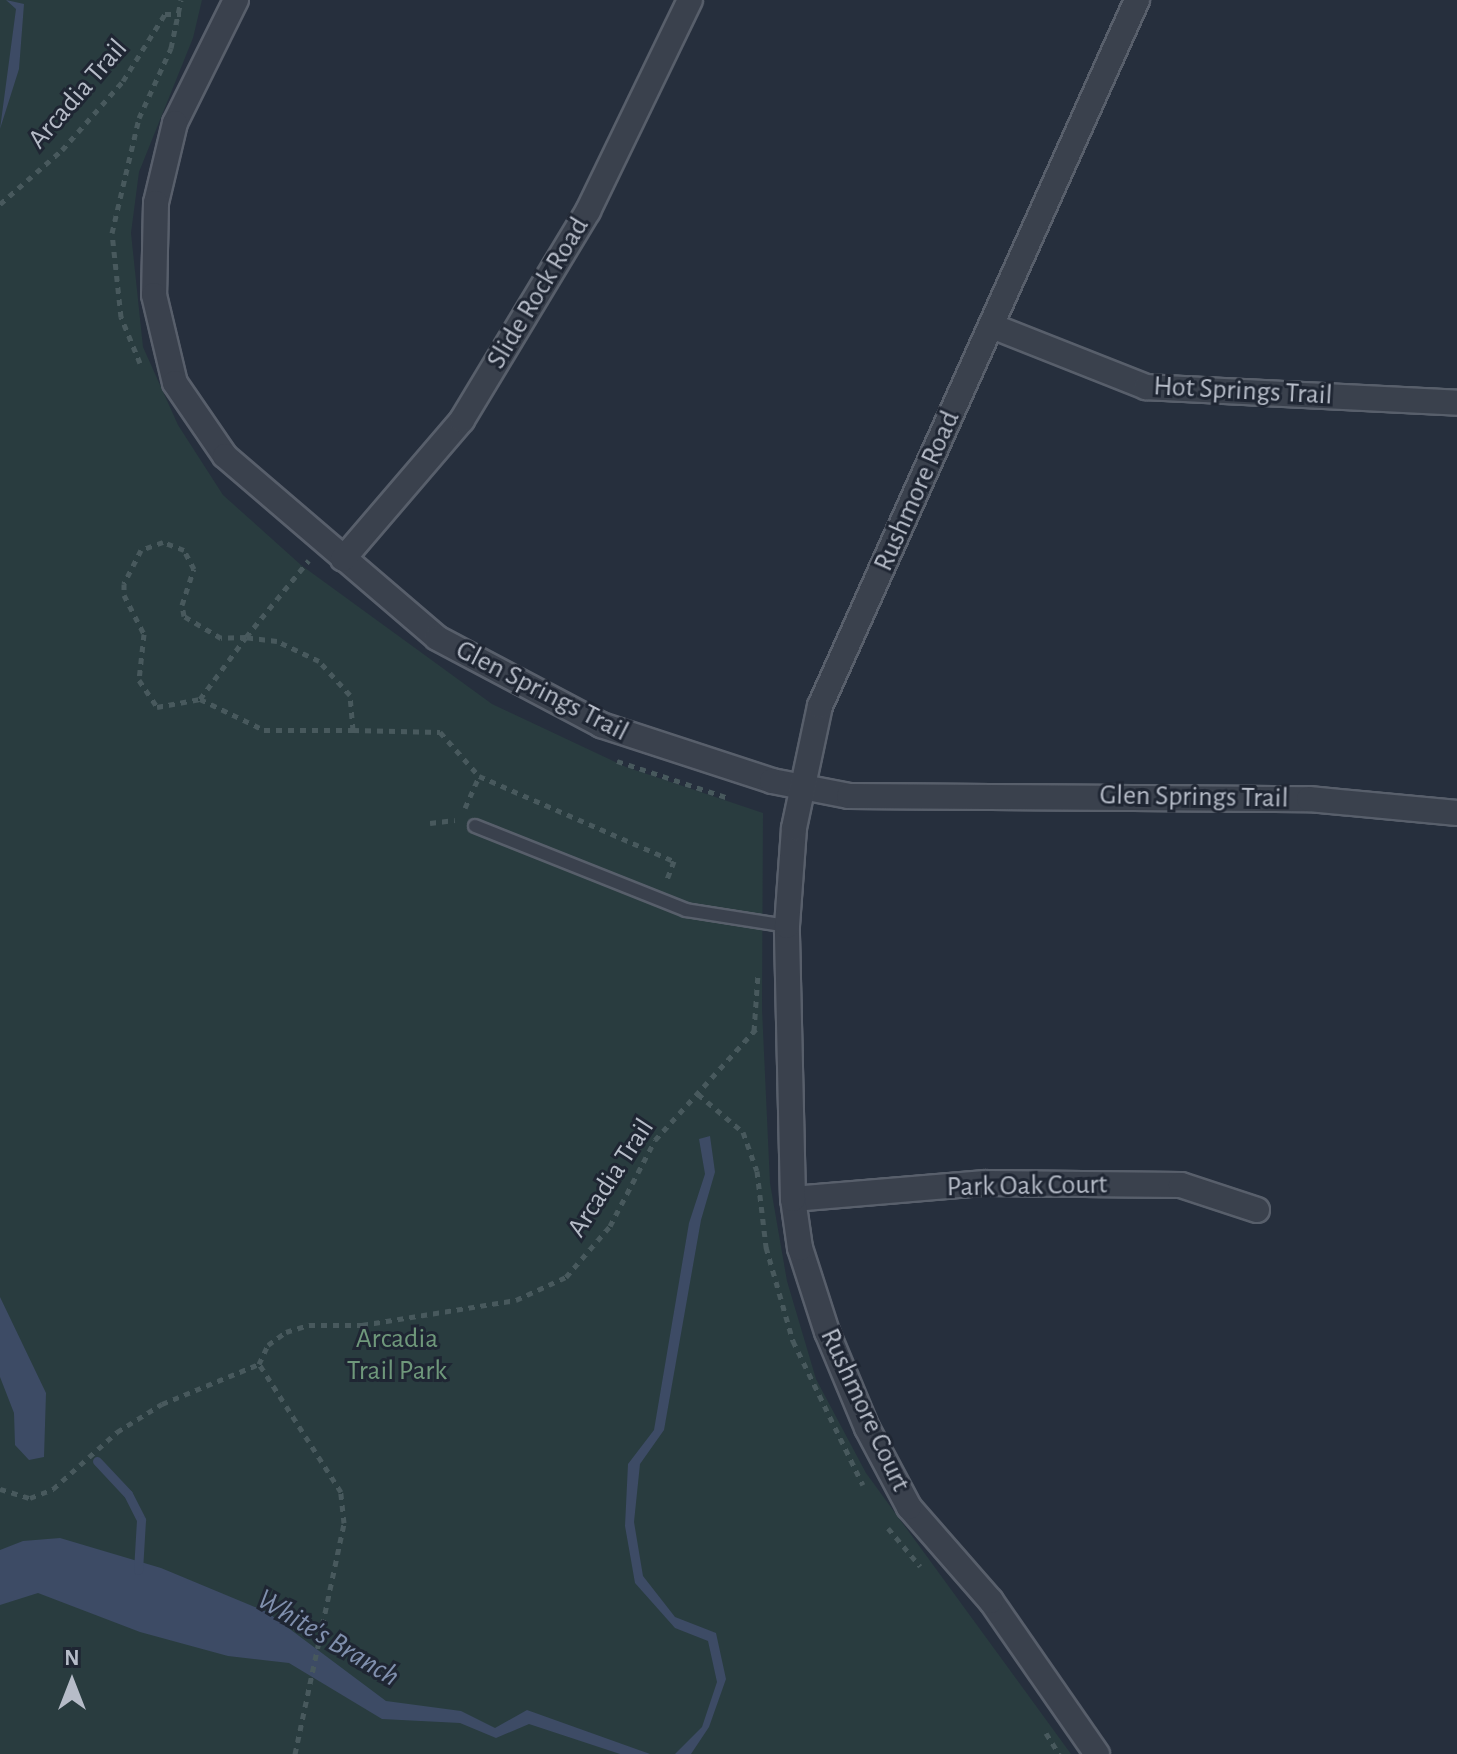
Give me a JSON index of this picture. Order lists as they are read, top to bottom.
{
  "streets": {
    "street": [
      "Slide Rock Road",
      "Hot Springs Trail",
      "Rushmore Road",
      "Glen Springs Trail",
      "Park Oak Court",
      "Rushmore Court"
    ],
    "path": ["Arcadia Trail"]
  },
  "crossings": [
    ["Arcadia Trail", "Rushmore Road"],
    ["Arcadia Trail", "Rushmore Court"],
    ["Slide Rock Road", "Glen Springs Trail"],
    ["Hot Springs Trail", "Rushmore Road"],
    ["Rushmore Road", "Glen Springs Trail"],
    ["Rushmore Road", "Rushmore Court"],
    ["Park Oak Court", "Rushmore Court"]
  ],
  "water": ["White's Branch"],
  "parks": ["Arcadia Trail Park"],
  "north": "top"
}
